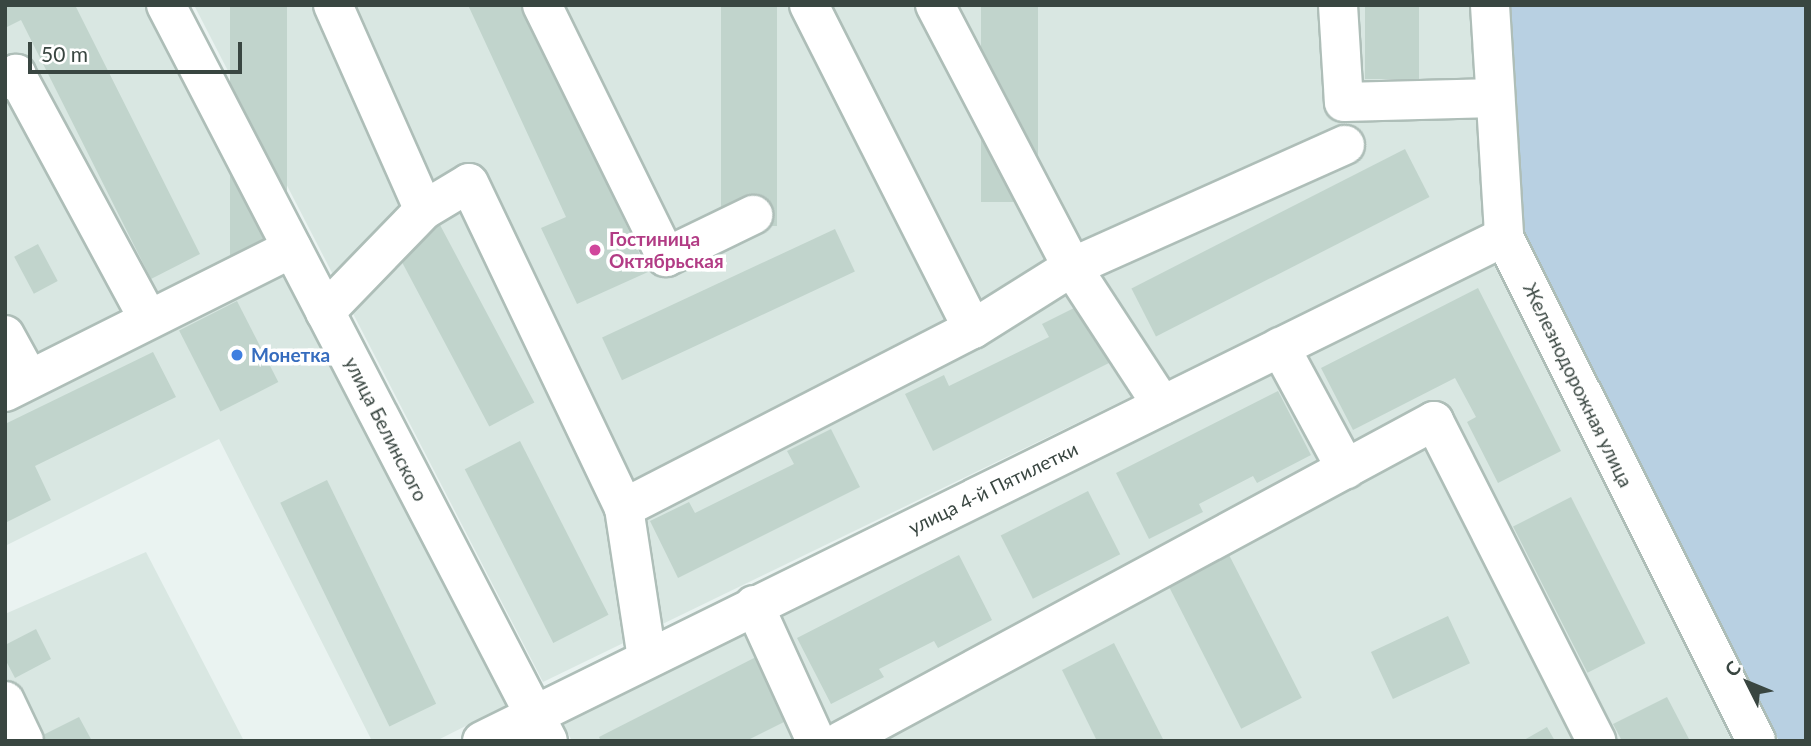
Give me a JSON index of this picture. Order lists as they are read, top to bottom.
{
  "streets": {
    "street": ["Железнодорожная улица", "улица Белинского", "улица 4-й Пятилетки"]
  },
  "crossings": [
    ["Железнодорожная улица", "улица 4-й Пятилетки"],
    ["улица Белинского", "улица 4-й Пятилетки"]
  ],
  "places": ["Гостиница Октябрьская", "Монетка"],
  "scale_bar": "50 m",
  "north": "top left"
}
